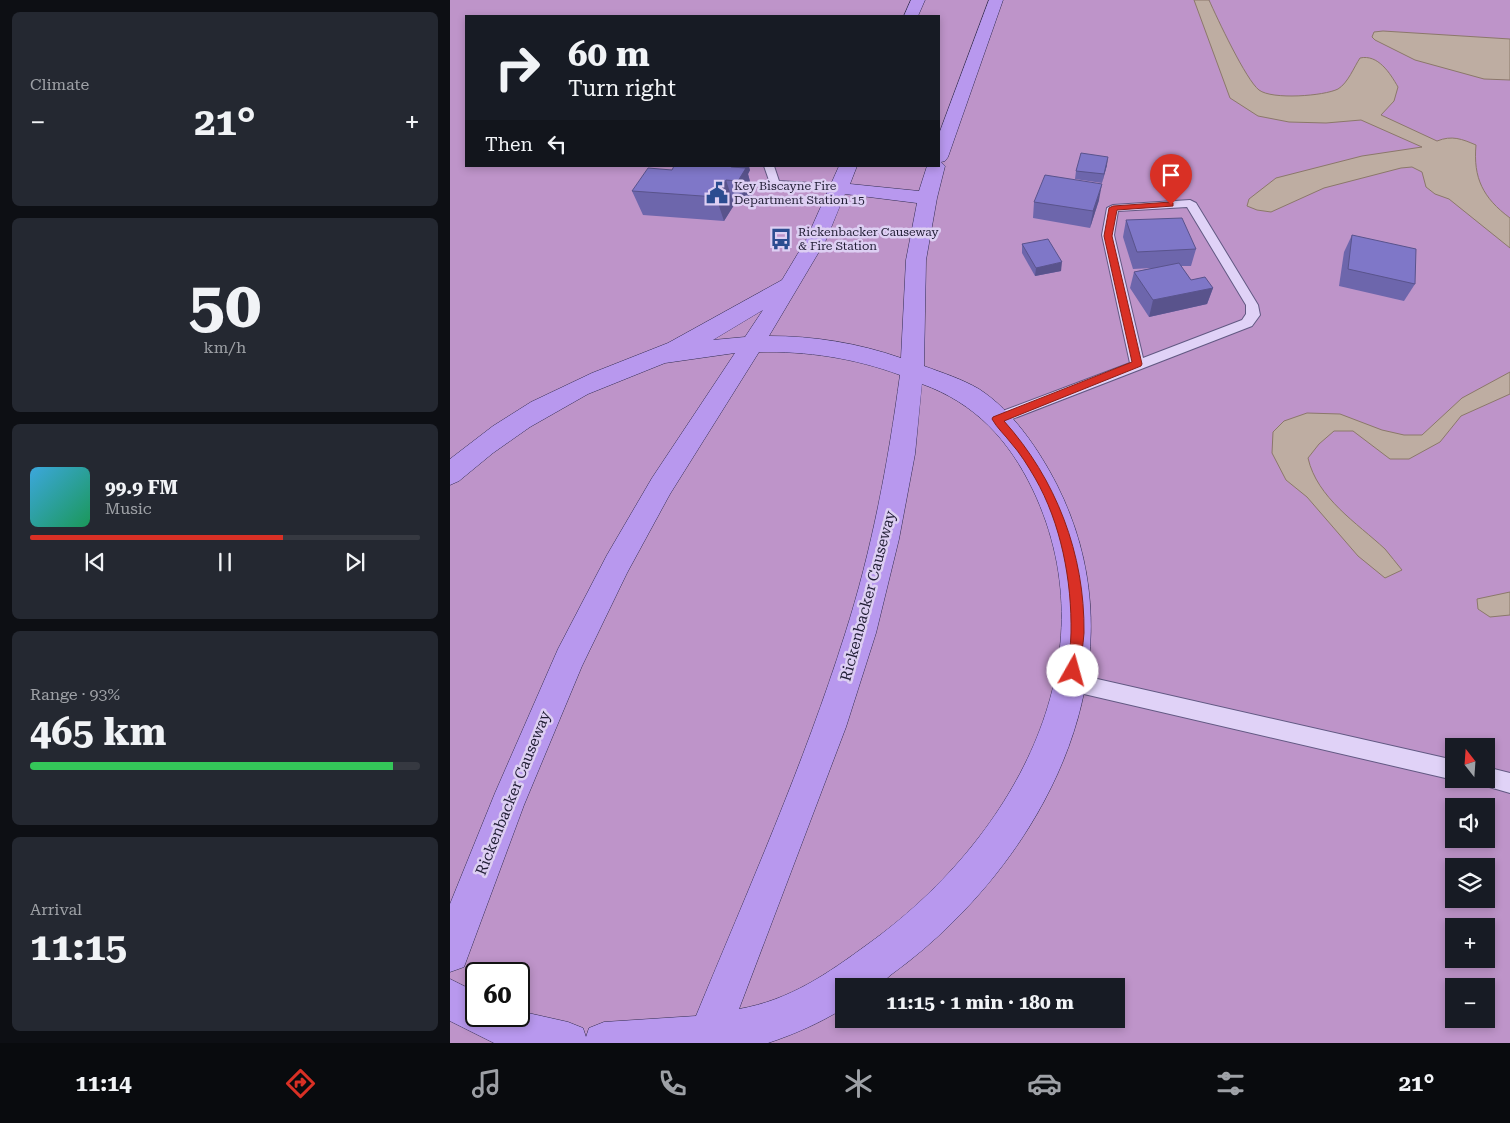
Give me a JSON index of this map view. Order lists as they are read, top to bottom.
{
  "streets": {
    "main road": ["Rickenbacker Causeway"]
  },
  "places": {
    "public building": ["Key Biscayne Fire Department Station 15"],
    "bus stop": ["Rickenbacker Causeway & Fire Station"]
  },
  "north": "top",
  "page": {
    "tile": [
      "Climate",
      ["50", "km/h"],
      ["Range · 93%", "465 km"],
      ["Arrival", "11:15"]
    ],
    "turn": ["60 m", "Turn right"],
    "heat": ["−", "21°", "+"],
    "then": "Then",
    "song": ["99.9 FM", "Music"],
    "map_buttons": ["+", "−"],
    "limit": "60",
    "trip": "11:15 · 1 min · 180 m",
    "tabs": ["11:14", "21°"]
  }
}
